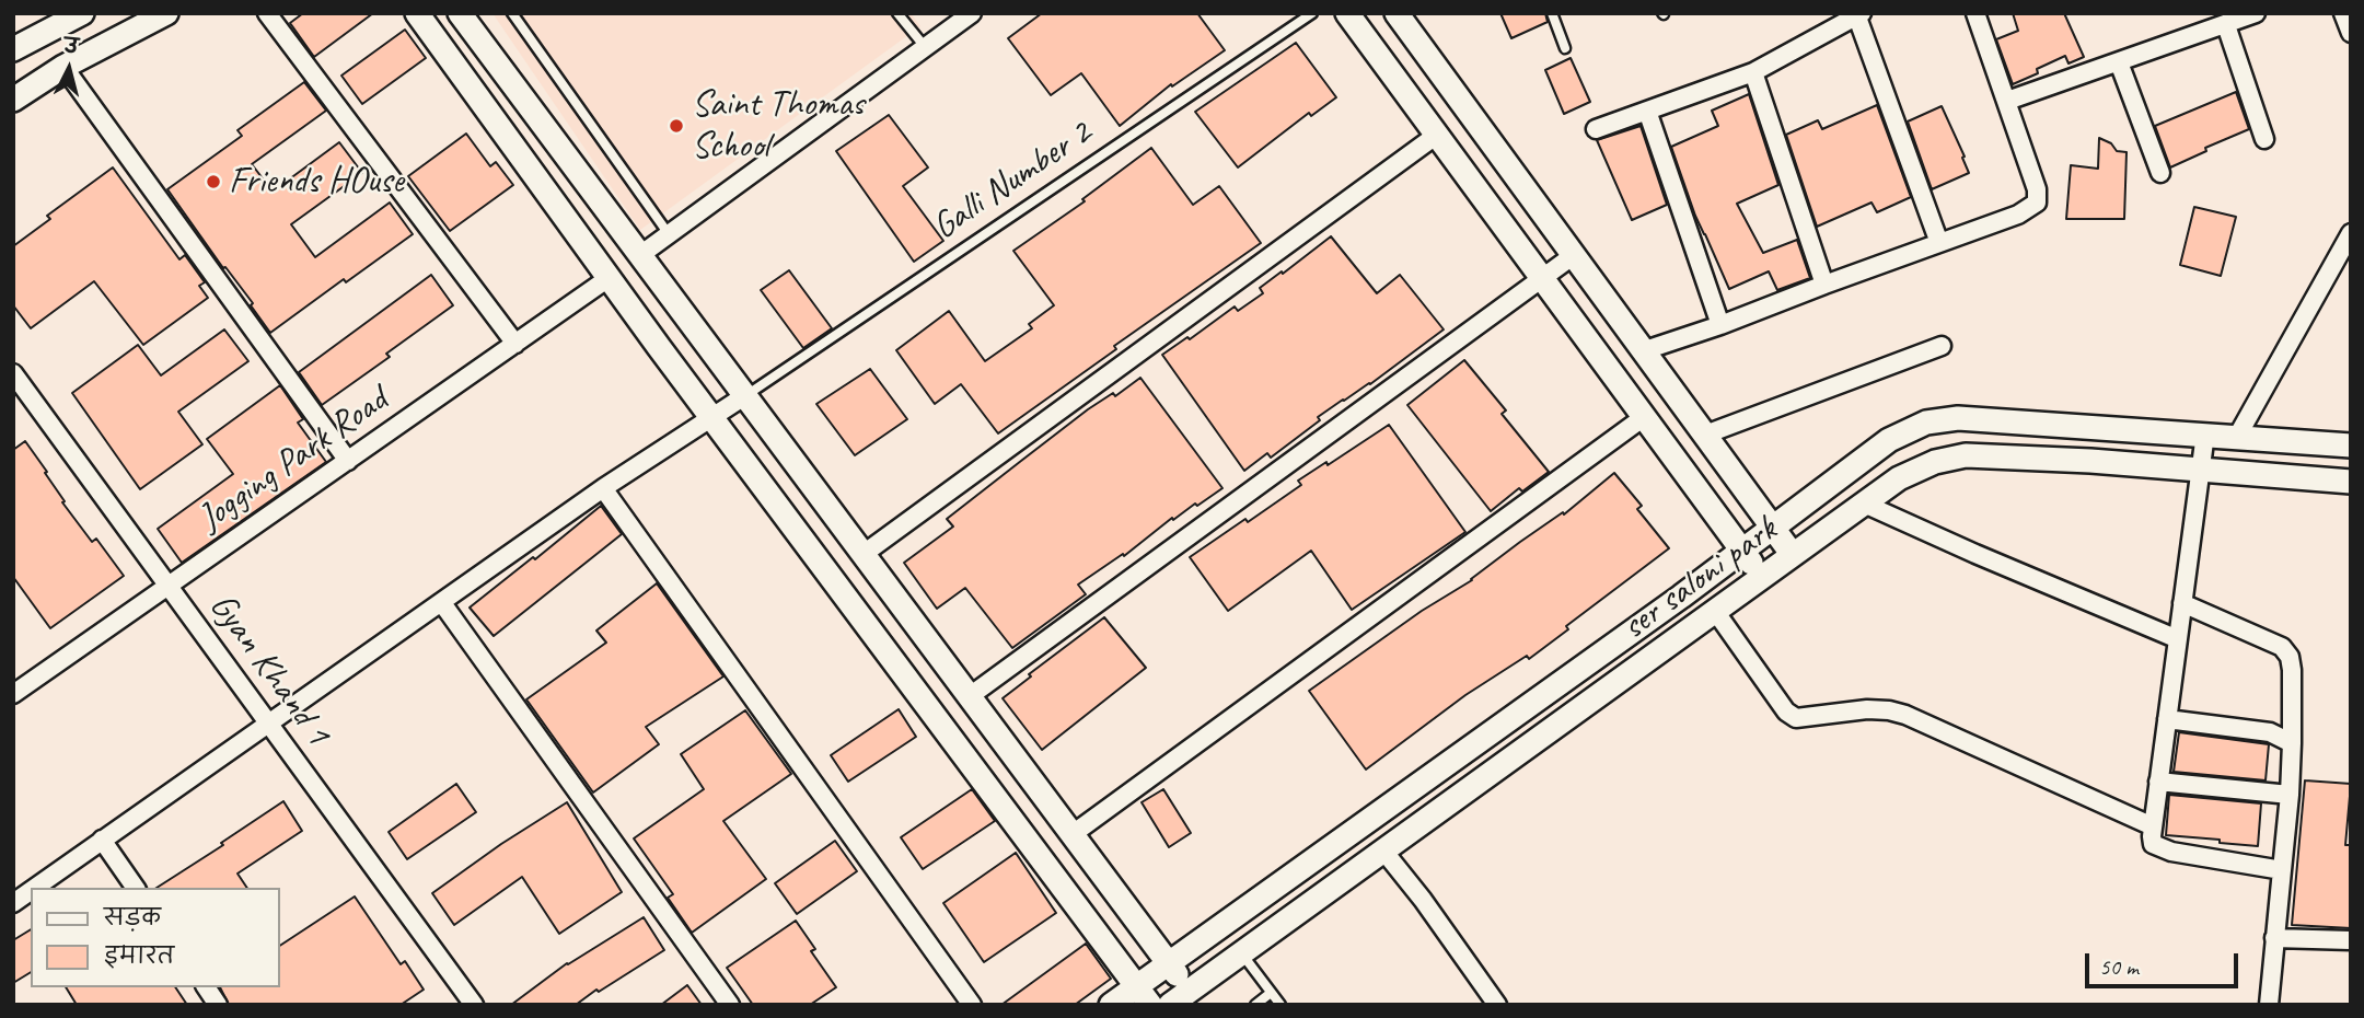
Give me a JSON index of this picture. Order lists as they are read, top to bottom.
{
  "streets": {
    "street": ["Jogging Park Road", "ser saloni park", "Gyan Khand 1"],
    "lane": ["Galli Number 2"]
  },
  "crossings": [
    ["Jogging Park Road", "Gyan Khand 1"]
  ],
  "places": ["Saint Thomas School", "Friends HOuse"],
  "legend": ["सड़क", "इमारत"],
  "scale_bar": "50 m",
  "north": "top"
}
